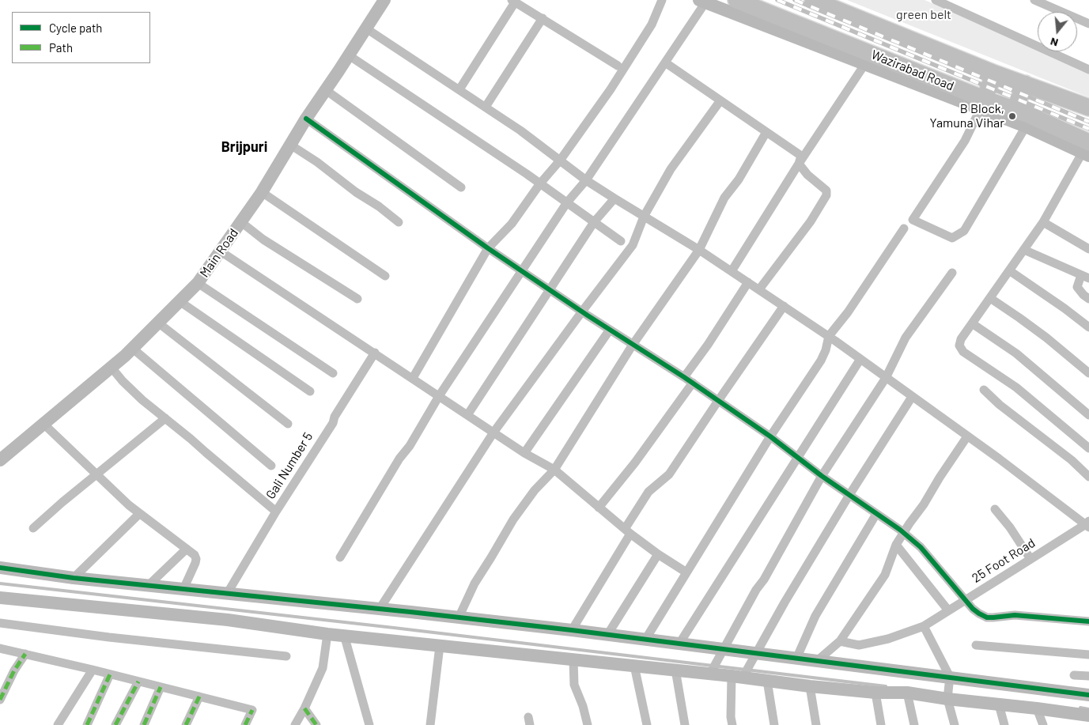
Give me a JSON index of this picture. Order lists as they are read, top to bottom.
{
  "streets": {
    "highway": ["Wazirabad Road"],
    "street": ["Main Road", "Gali Number 5", "25 Foot Road"]
  },
  "districts": ["Brijpuri"],
  "parks": ["green belt"],
  "places": ["B Block, Yamuna Vihar"],
  "legend": ["Cycle path", "Path"],
  "north": "bottom"
}
